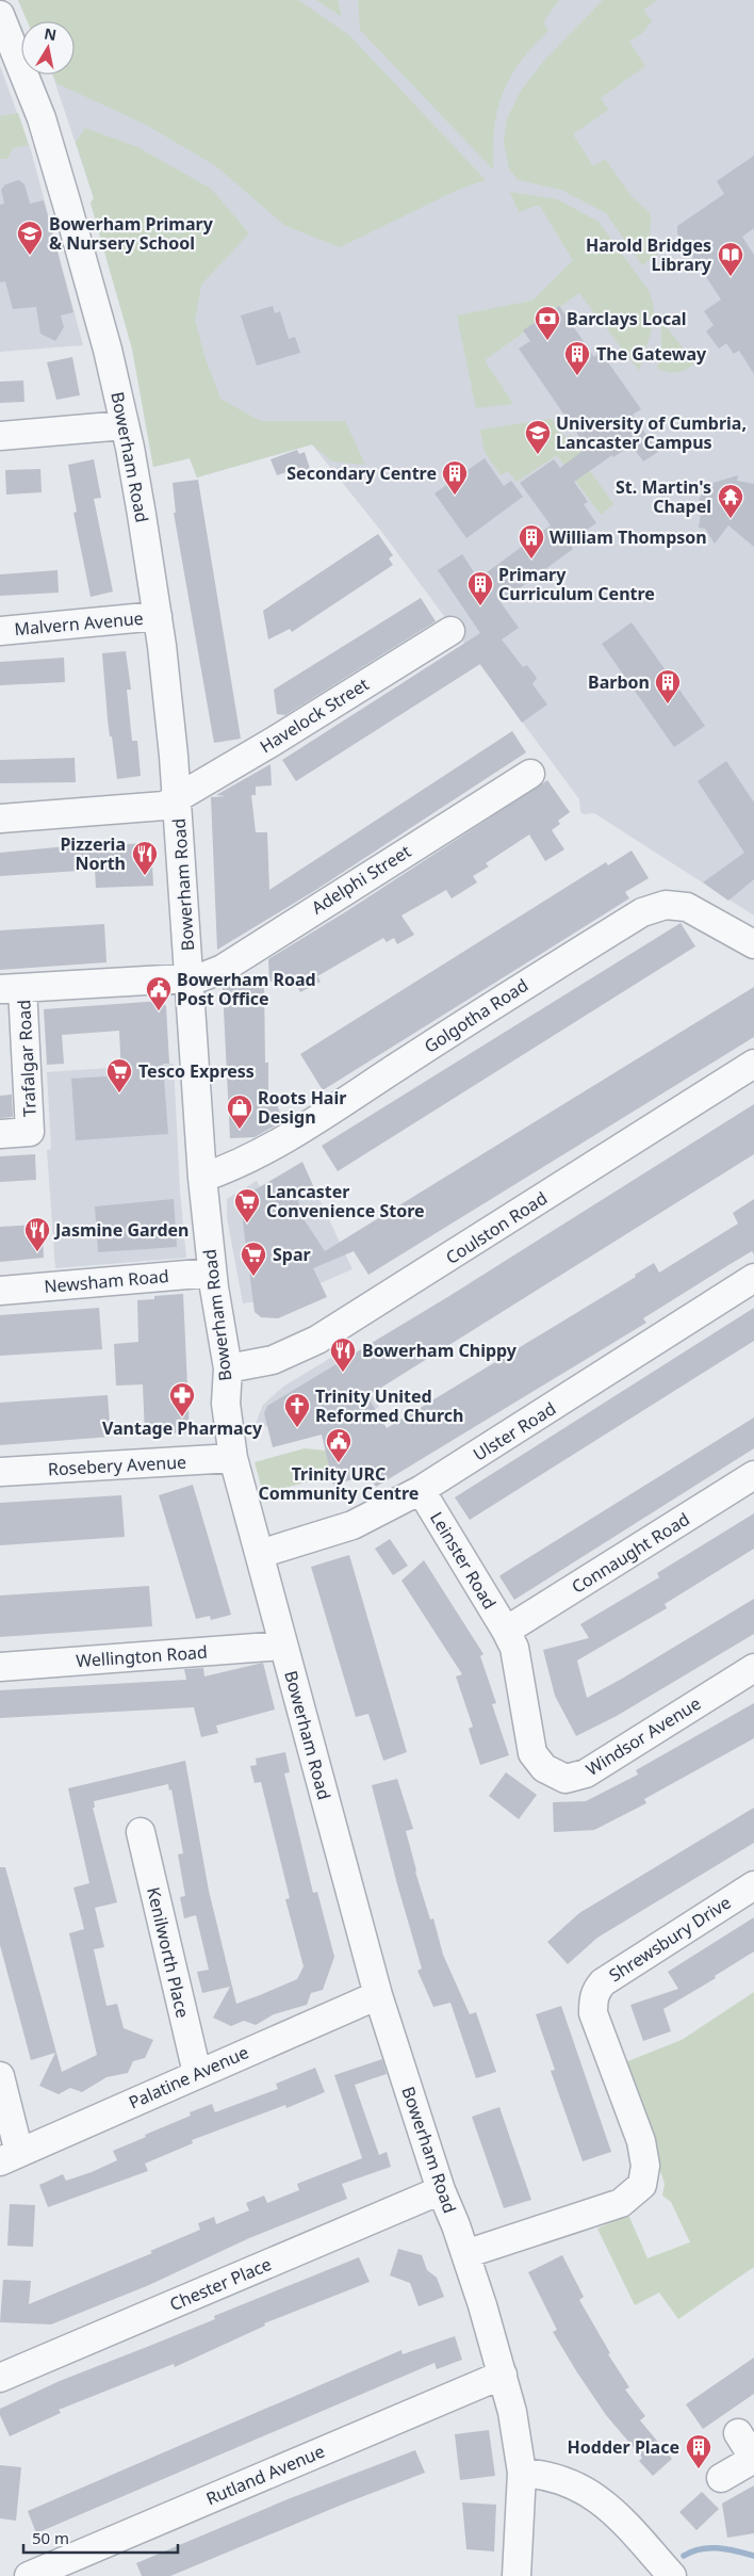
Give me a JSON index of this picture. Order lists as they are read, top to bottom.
{
  "streets": {
    "street": [
      "Bowerham Road",
      "Malvern Avenue",
      "Havelock Street",
      "Adelphi Street",
      "Golgotha Road",
      "Trafalgar Road",
      "Coulston Road",
      "Newsham Road",
      "Ulster Road",
      "Rosebery Avenue",
      "Connaught Road",
      "Leinster Road",
      "Wellington Road",
      "Windsor Avenue",
      "Shrewsbury Drive",
      "Kenilworth Place",
      "Palatine Avenue",
      "Chester Place",
      "Rutland Avenue"
    ]
  },
  "crossings": [
    ["Bowerham Road", "Malvern Avenue"],
    ["Bowerham Road", "Havelock Street"],
    ["Bowerham Road", "Adelphi Street"],
    ["Bowerham Road", "Golgotha Road"],
    ["Bowerham Road", "Coulston Road"],
    ["Bowerham Road", "Newsham Road"],
    ["Bowerham Road", "Ulster Road"],
    ["Bowerham Road", "Rosebery Avenue"],
    ["Bowerham Road", "Wellington Road"],
    ["Bowerham Road", "Shrewsbury Drive"],
    ["Bowerham Road", "Palatine Avenue"],
    ["Bowerham Road", "Chester Place"],
    ["Bowerham Road", "Rutland Avenue"],
    ["Adelphi Street", "Trafalgar Road"],
    ["Ulster Road", "Leinster Road"],
    ["Connaught Road", "Leinster Road"],
    ["Connaught Road", "Windsor Avenue"],
    ["Leinster Road", "Windsor Avenue"],
    ["Kenilworth Place", "Palatine Avenue"]
  ],
  "places": {
    "school or university": ["Bowerham Primary & Nursery School", "University of Cumbria, Lancaster Campus"],
    "library": ["Harold Bridges Library"],
    "bank": ["Barclays Local"],
    "building": [
      "The Gateway",
      "Secondary Centre",
      "William Thompson",
      "Primary Curriculum Centre",
      "Barbon",
      "Hodder Place"
    ],
    "temple": ["St. Martin's Chapel"],
    "restaurant": ["Pizzeria North", "Jasmine Garden", "Bowerham Chippy"],
    "public building": ["Bowerham Road Post Office", "Trinity URC Community Centre"],
    "supermarket": ["Tesco Express", "Lancaster Convenience Store", "Spar"],
    "shop": ["Roots Hair Design"],
    "pharmacy": ["Vantage Pharmacy"],
    "church": ["Trinity United Reformed Church"]
  },
  "scale_bar": "50 m",
  "north": "top"
}
